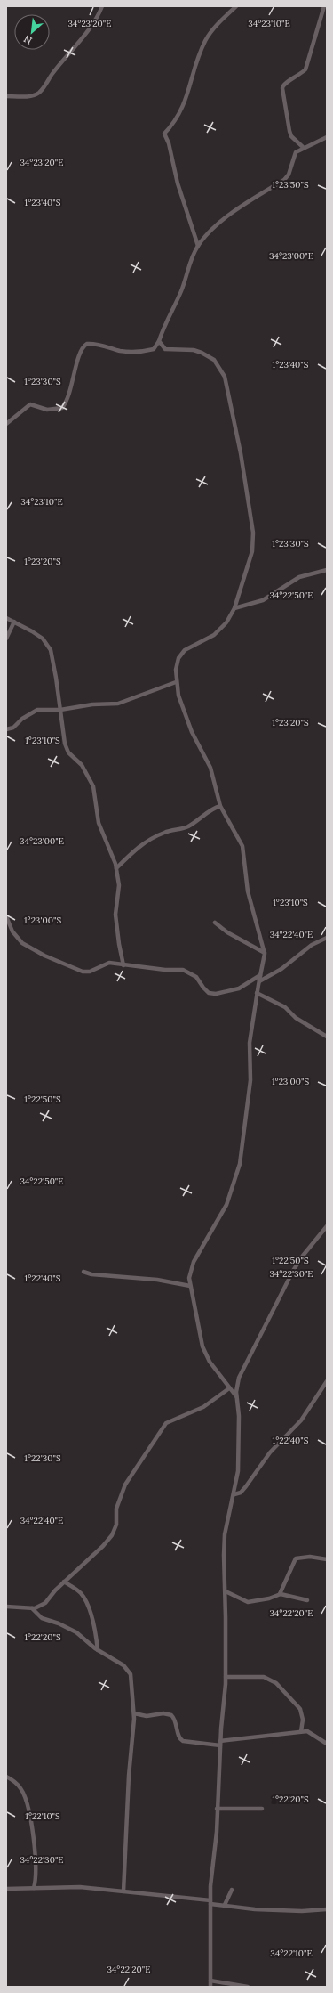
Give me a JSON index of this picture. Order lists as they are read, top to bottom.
{
  "north": "bottom left",
  "coordinates": [
    "34°23'20\"E",
    "34°23'10\"E",
    "1°23'50\"S",
    "1°23'40\"S",
    "34°23'00\"E",
    "1°23'30\"S",
    "1°23'20\"S",
    "34°22'50\"E",
    "1°23'10\"S",
    "1°23'00\"S",
    "34°22'40\"E",
    "1°22'50\"S",
    "34°22'30\"E",
    "1°22'40\"S",
    "1°22'30\"S",
    "34°22'20\"E",
    "1°22'20\"S",
    "1°22'10\"S",
    "34°22'10\"E"
  ]
}
